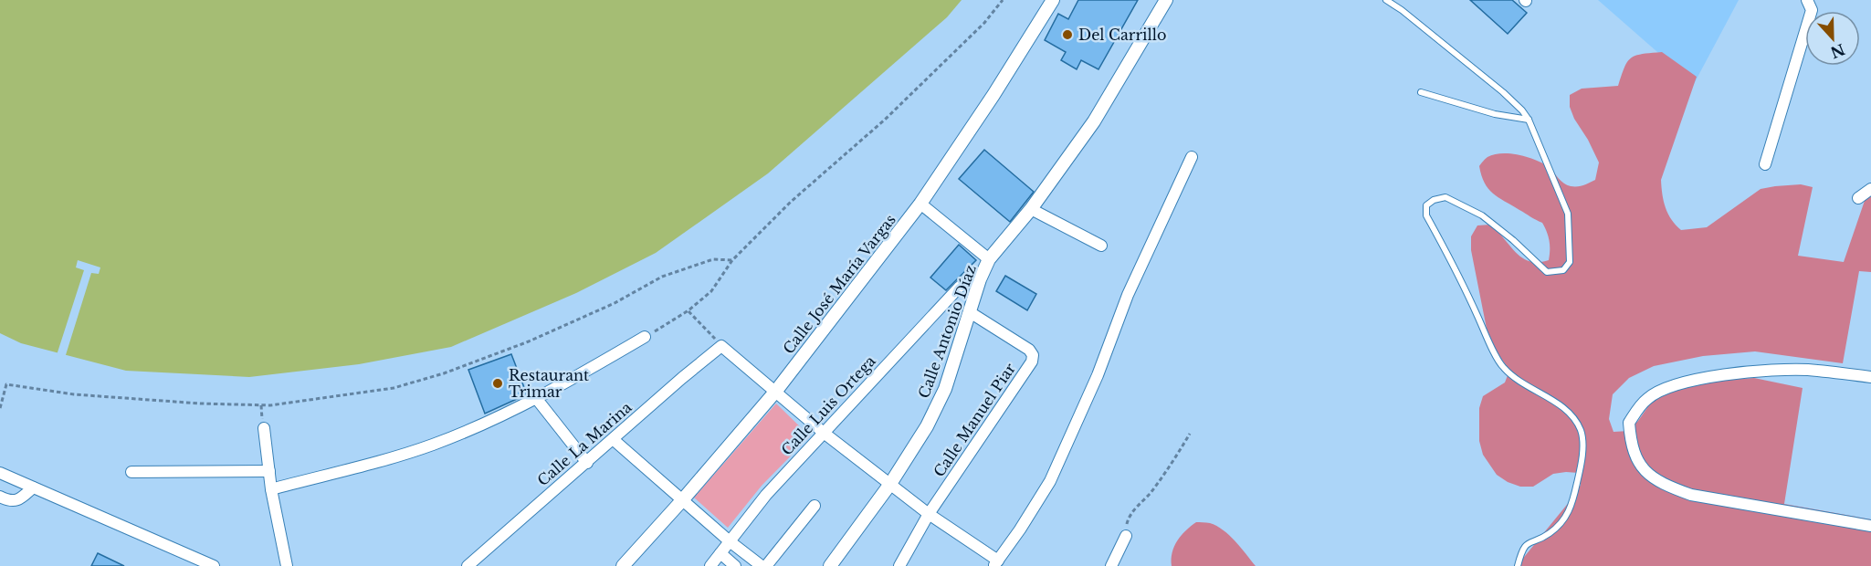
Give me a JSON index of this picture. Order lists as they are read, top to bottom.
{
  "streets": {
    "street": [
      "Calle José María Vargas",
      "Calle Antonio Díaz",
      "Calle Luis Ortega",
      "Calle Manuel Piar",
      "Calle La Marina"
    ]
  },
  "crossings": [
    ["Calle Antonio Díaz", "Calle Luis Ortega"],
    ["Calle Antonio Díaz", "Calle Manuel Piar"]
  ],
  "places": ["Del Carrillo", "Restaurant Trimar"],
  "north": "bottom"
}
